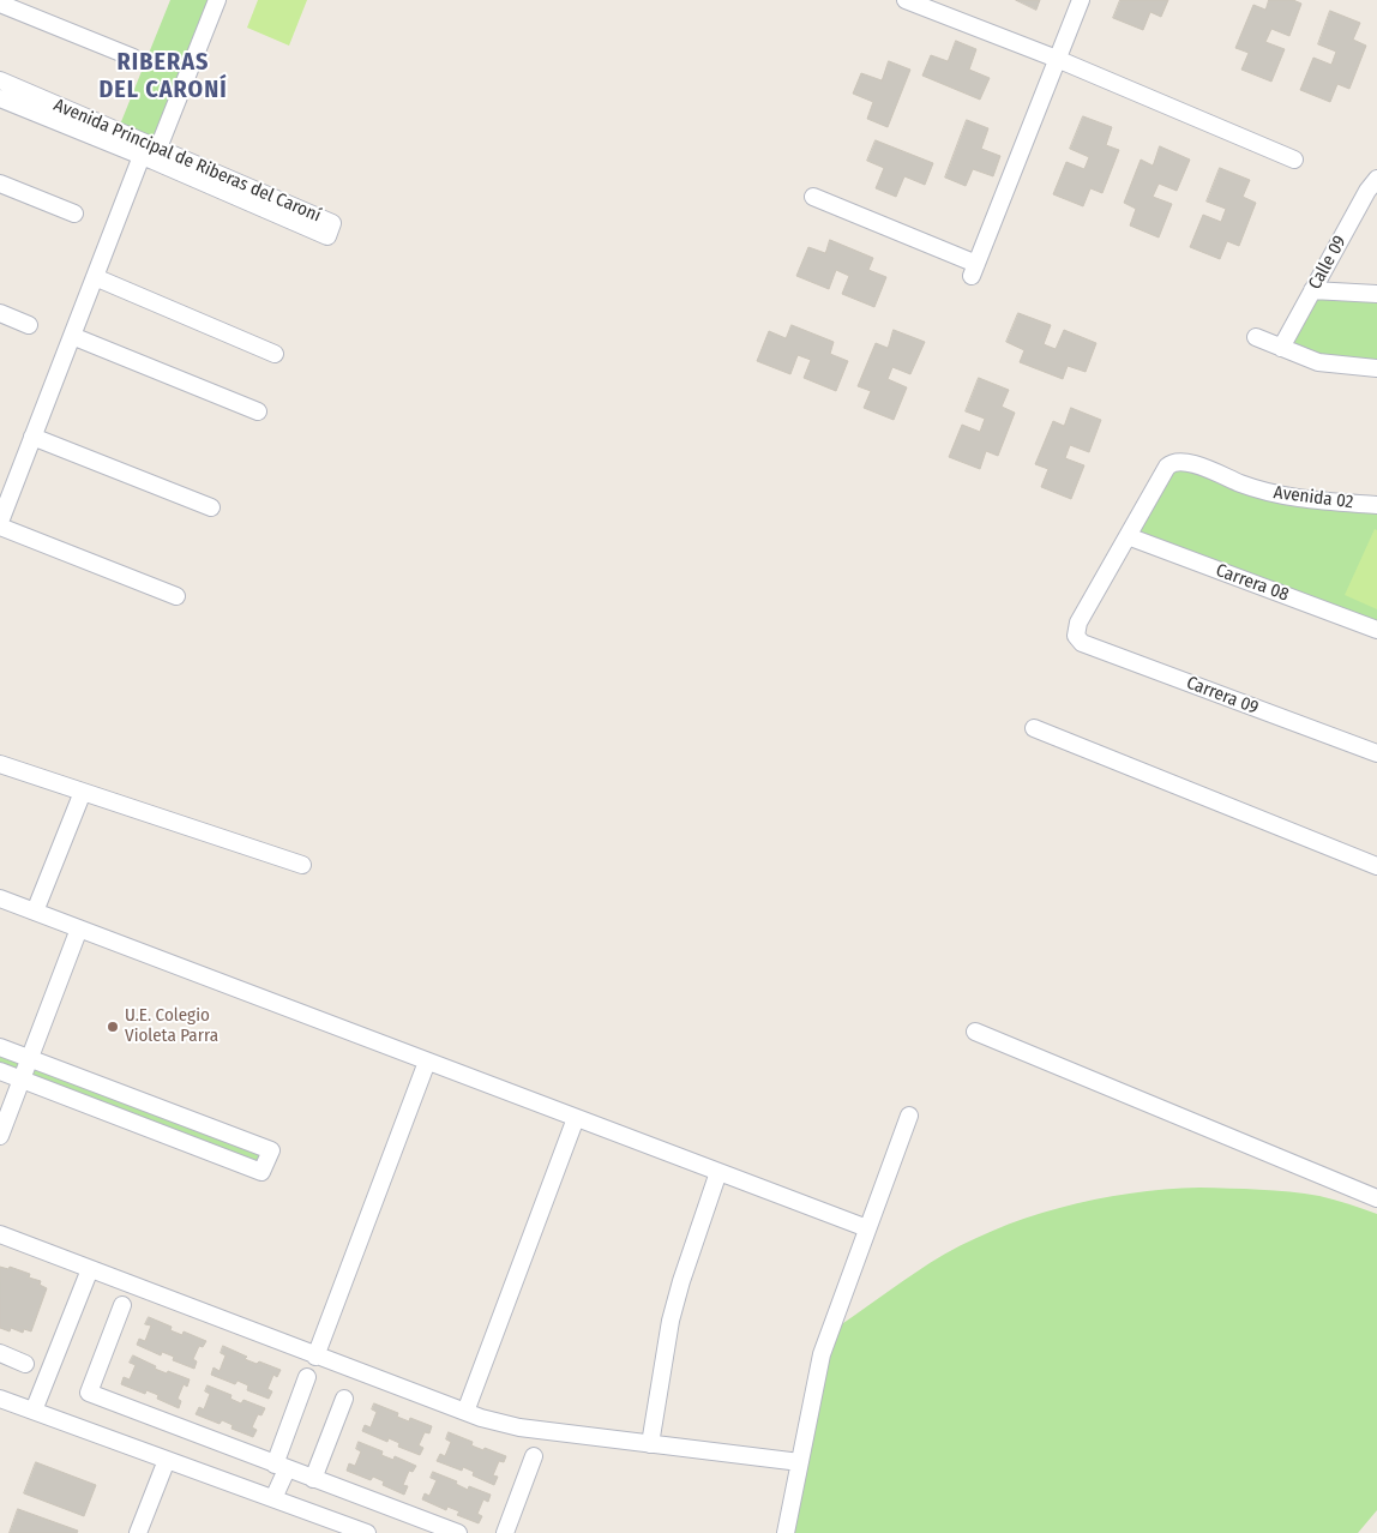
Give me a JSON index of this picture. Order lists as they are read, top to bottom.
{
  "streets": {
    "street": [
      "Avenida Principal de Riberas del Caroní",
      "Calle 09",
      "Avenida 02",
      "Carrera 08",
      "Carrera 09"
    ]
  },
  "crossings": [
    ["Avenida 02", "Carrera 08"],
    ["Avenida 02", "Carrera 09"],
    ["Carrera 08", "Carrera 09"]
  ],
  "districts": ["RIBERAS DEL CARONÍ"],
  "places": ["U.E. Colegio Violeta Parra"]
}
